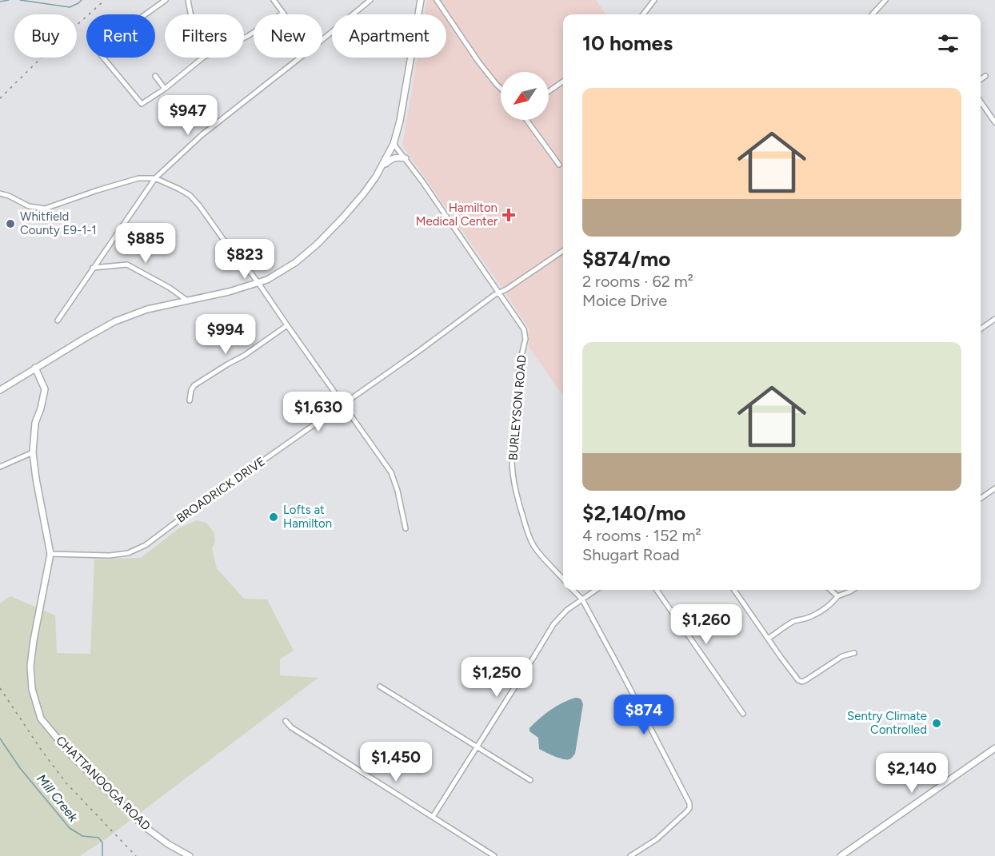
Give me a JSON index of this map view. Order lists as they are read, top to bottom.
{
  "streets": {
    "street": ["BURLEYSON ROAD", "BROADRICK DRIVE", "CHATTANOOGA ROAD"]
  },
  "crossings": [
    ["BURLEYSON ROAD", "BROADRICK DRIVE"],
    ["BROADRICK DRIVE", "CHATTANOOGA ROAD"]
  ],
  "water": ["Mill Creek"],
  "places": {
    "health": ["Hamilton Medical Center"],
    "other": ["Whitfield County E9-1-1", "Lofts at Hamilton", "Sentry Climate Controlled"]
  },
  "north": "bottom left",
  "page": {
    "chip": [
      "Buy",
      "Rent",
      "Filters",
      "New",
      "Apartment"
    ],
    "heading": "10 homes",
    "list": [
      {
        "name": "$874/mo",
        "note": "2 rooms · 62 m² · Moice Drive"
      },
      {
        "name": "$2,140/mo",
        "note": "4 rooms · 152 m² · Shugart Road"
      }
    ],
    "price": [
      "$947",
      "$885",
      "$823",
      "$994",
      "$1,630",
      "$1,260",
      "$1,250",
      "$874",
      "$1,450",
      "$2,140"
    ]
  }
}
